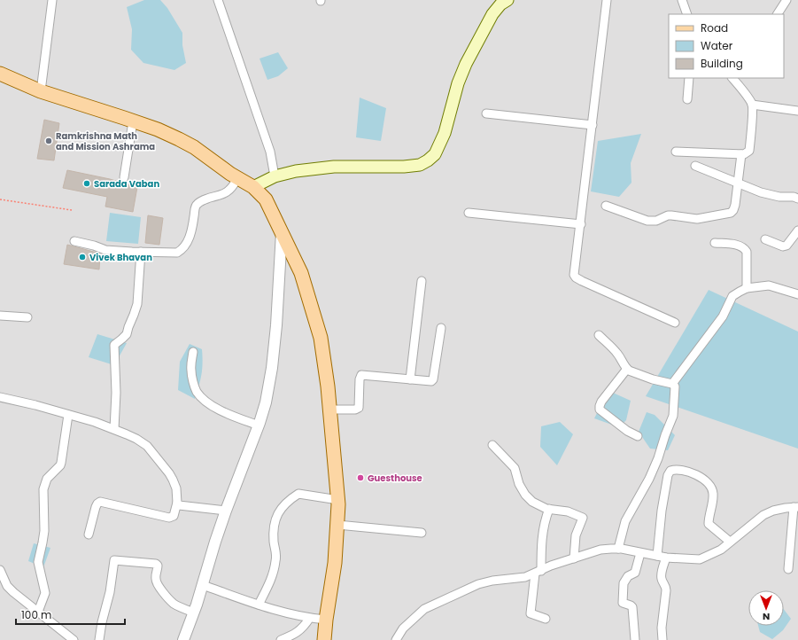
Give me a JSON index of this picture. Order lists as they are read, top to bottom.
{
  "places": [
    "Ramkrishna Math and Mission Ashrama",
    "Sarada Vaban",
    "Vivek Bhavan",
    "Guesthouse"
  ],
  "legend": ["Road", "Water", "Building"],
  "scale_bar": "100 m",
  "north": "bottom"
}
